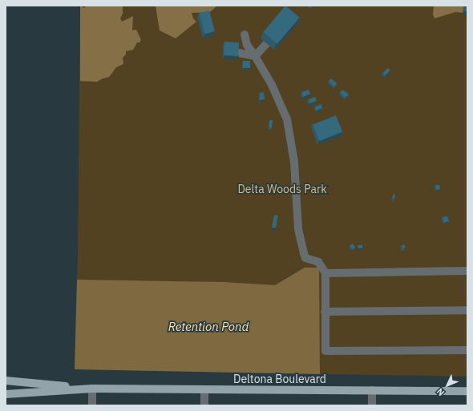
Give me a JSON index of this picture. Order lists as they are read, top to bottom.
{
  "streets": {
    "main road": ["Deltona Boulevard"]
  },
  "water": ["Retention Pond"],
  "parks": ["Delta Woods Park"],
  "north": "bottom left"
}
